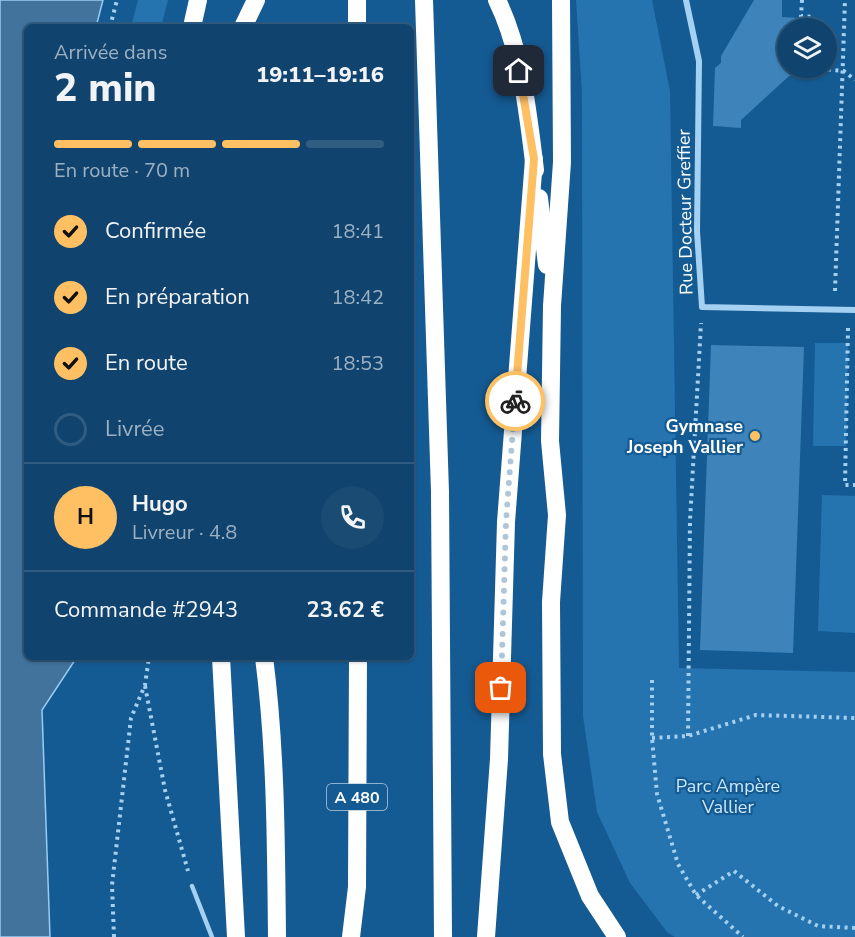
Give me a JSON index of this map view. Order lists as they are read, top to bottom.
{
  "streets": {
    "highway": ["A 480"],
    "street": ["Rue Docteur Greffier"]
  },
  "parks": ["Parc Ampère Vallier"],
  "places": ["Gymnase Joseph Vallier"],
  "page": {
    "heading": ["2 min", "Arrivée dans", "19:11–19:16"],
    "panel": [
      "Hugo",
      "Livreur · 4.8",
      "Commande #2943",
      "23.62 €"
    ],
    "bar": "En route · 70 m",
    "list": [
      ["Confirmée", "18:41"],
      ["En préparation", "18:42"],
      ["En route", "18:53"],
      "Livrée"
    ],
    "round": "H"
  }
}
